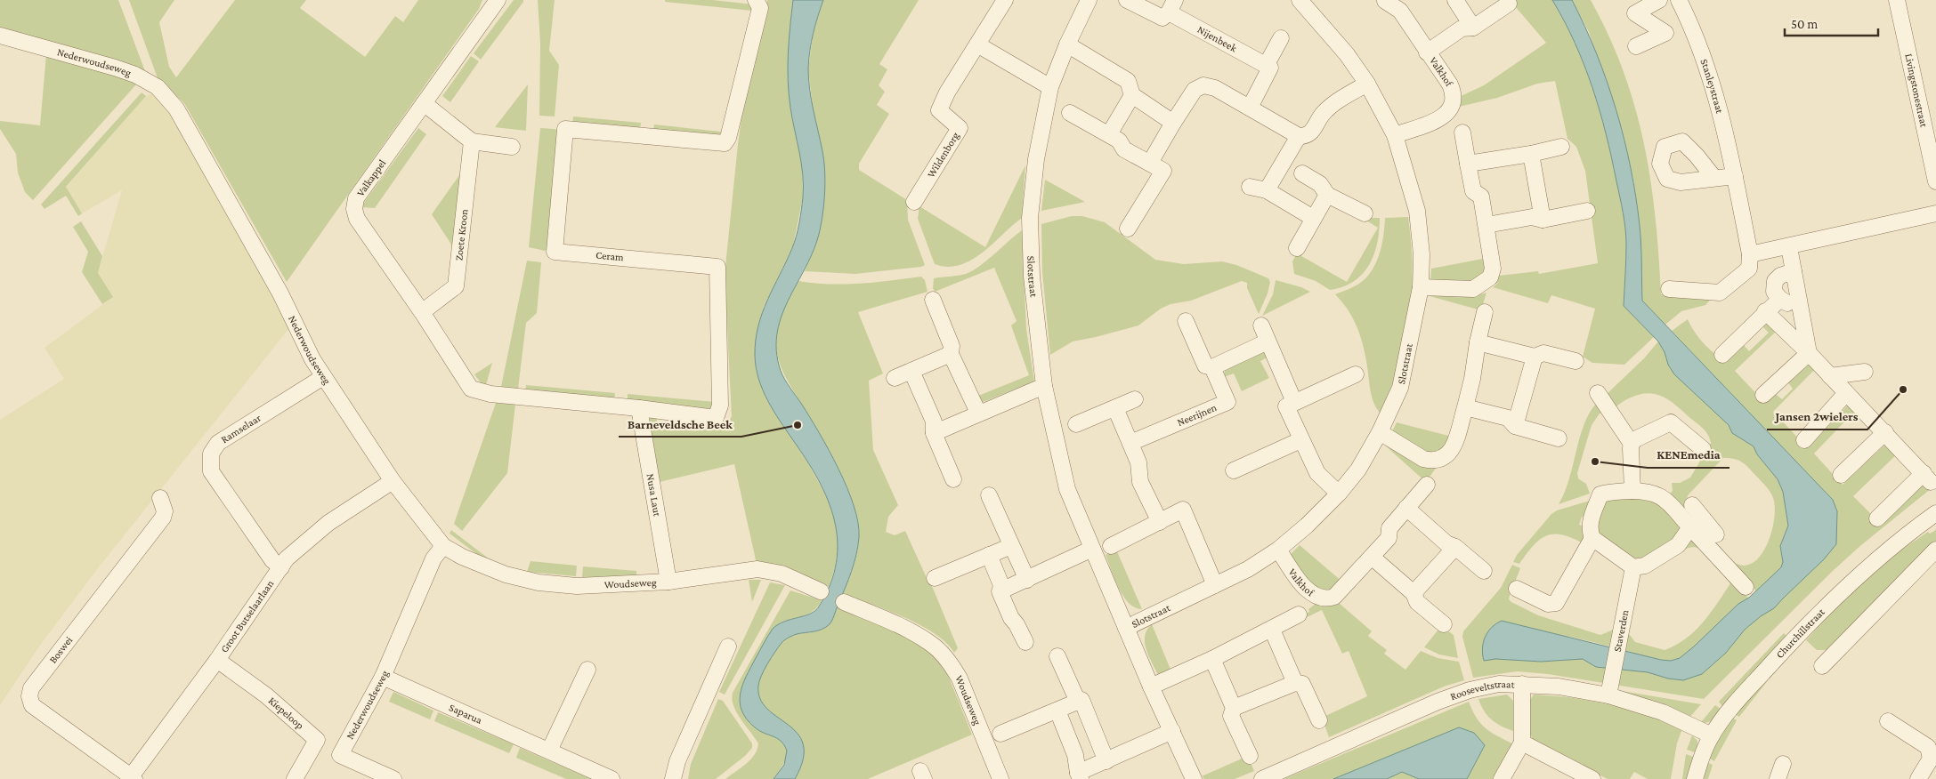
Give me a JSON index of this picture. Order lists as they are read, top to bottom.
{
  "streets": {
    "street": [
      "Nijenbeek",
      "Nederwoudseweg",
      "Valkhof",
      "Stanleystraat",
      "Livingstonestraat",
      "Wildenborg",
      "Valkappel",
      "Zoete Kroon",
      "Ceram",
      "Slotstraat",
      "Neerijnen",
      "Ramselaar",
      "Nusa Laut",
      "Woudseweg",
      "Groot Butselaarlaan",
      "Staverden",
      "Churchillstraat",
      "Boswei",
      "Rooseveltstraat",
      "Kiepeloop",
      "Saparua"
    ]
  },
  "crossings": [
    ["Nederwoudseweg", "Ramselaar"],
    ["Nederwoudseweg", "Woudseweg"],
    ["Nederwoudseweg", "Groot Butselaarlaan"],
    ["Nederwoudseweg", "Saparua"],
    ["Valkhof", "Slotstraat"],
    ["Valkappel", "Zoete Kroon"],
    ["Valkappel", "Ceram"],
    ["Ceram", "Nusa Laut"],
    ["Ramselaar", "Groot Butselaarlaan"],
    ["Nusa Laut", "Woudseweg"],
    ["Groot Butselaarlaan", "Boswei"],
    ["Groot Butselaarlaan", "Kiepeloop"],
    ["Staverden", "Rooseveltstraat"],
    ["Churchillstraat", "Rooseveltstraat"]
  ],
  "places": ["Jansen 2wielers", "Barneveldsche Beek", "KENEmedia"],
  "scale_bar": "50 m"
}
